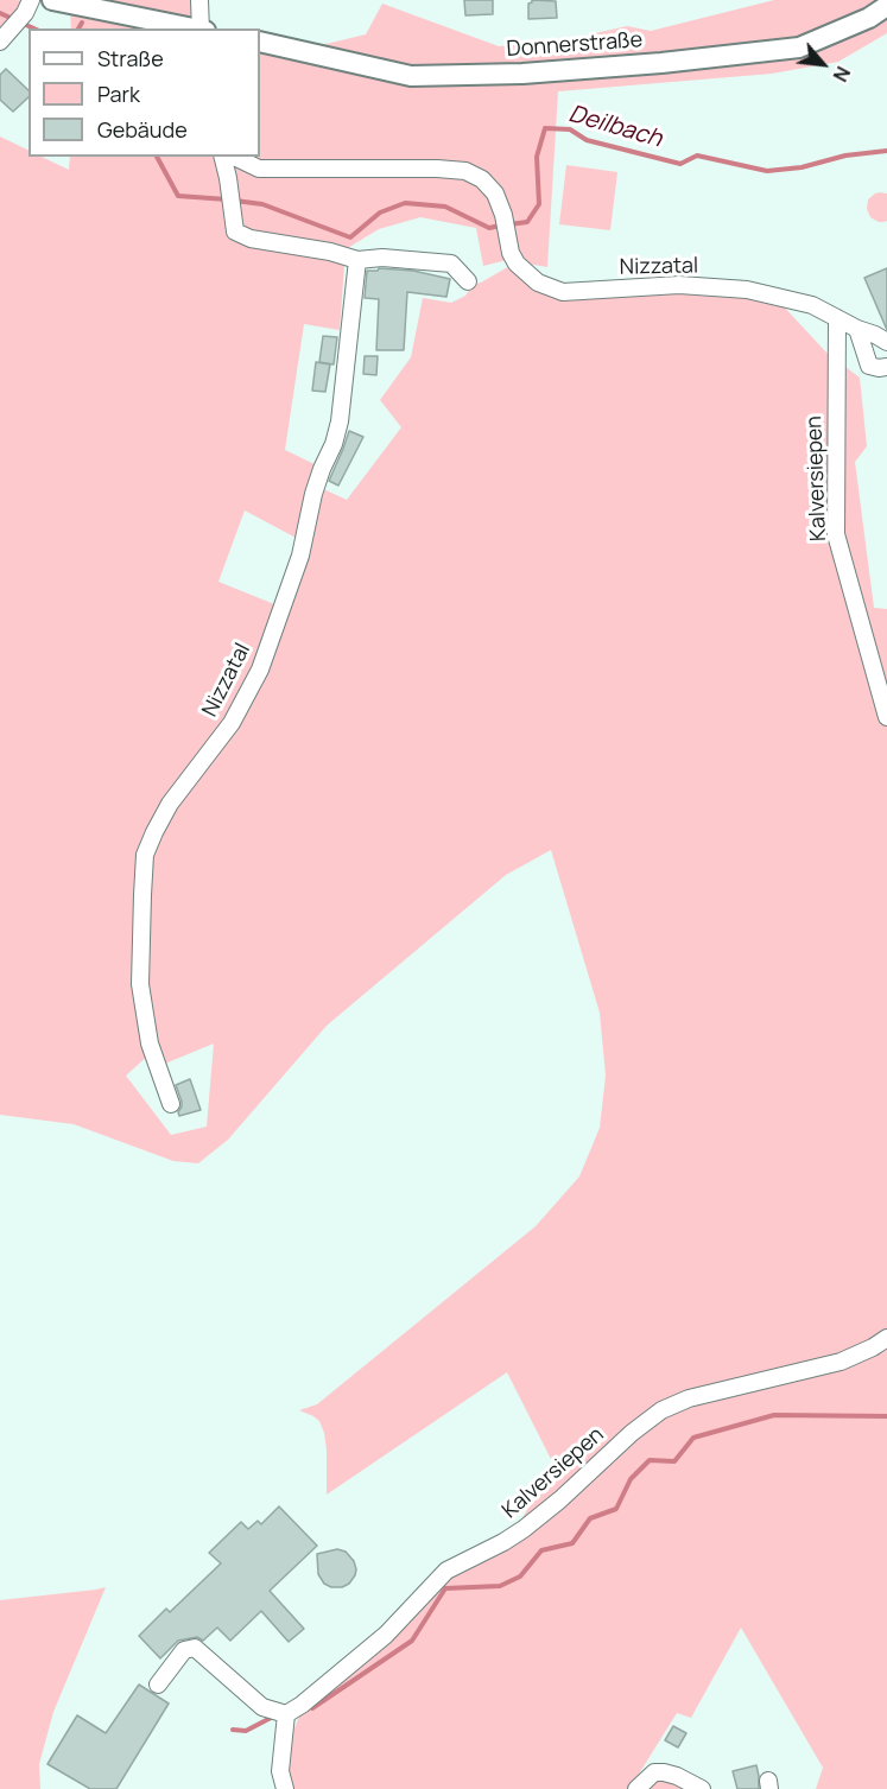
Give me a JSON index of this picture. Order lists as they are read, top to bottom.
{
  "streets": {
    "main road": ["Donnerstraße"],
    "street": ["Nizzatal", "Kalversiepen"]
  },
  "crossings": [
    ["Nizzatal", "Kalversiepen"]
  ],
  "water": ["Deilbach"],
  "legend": ["Straße", "Park", "Gebäude"],
  "north": "bottom right"
}
